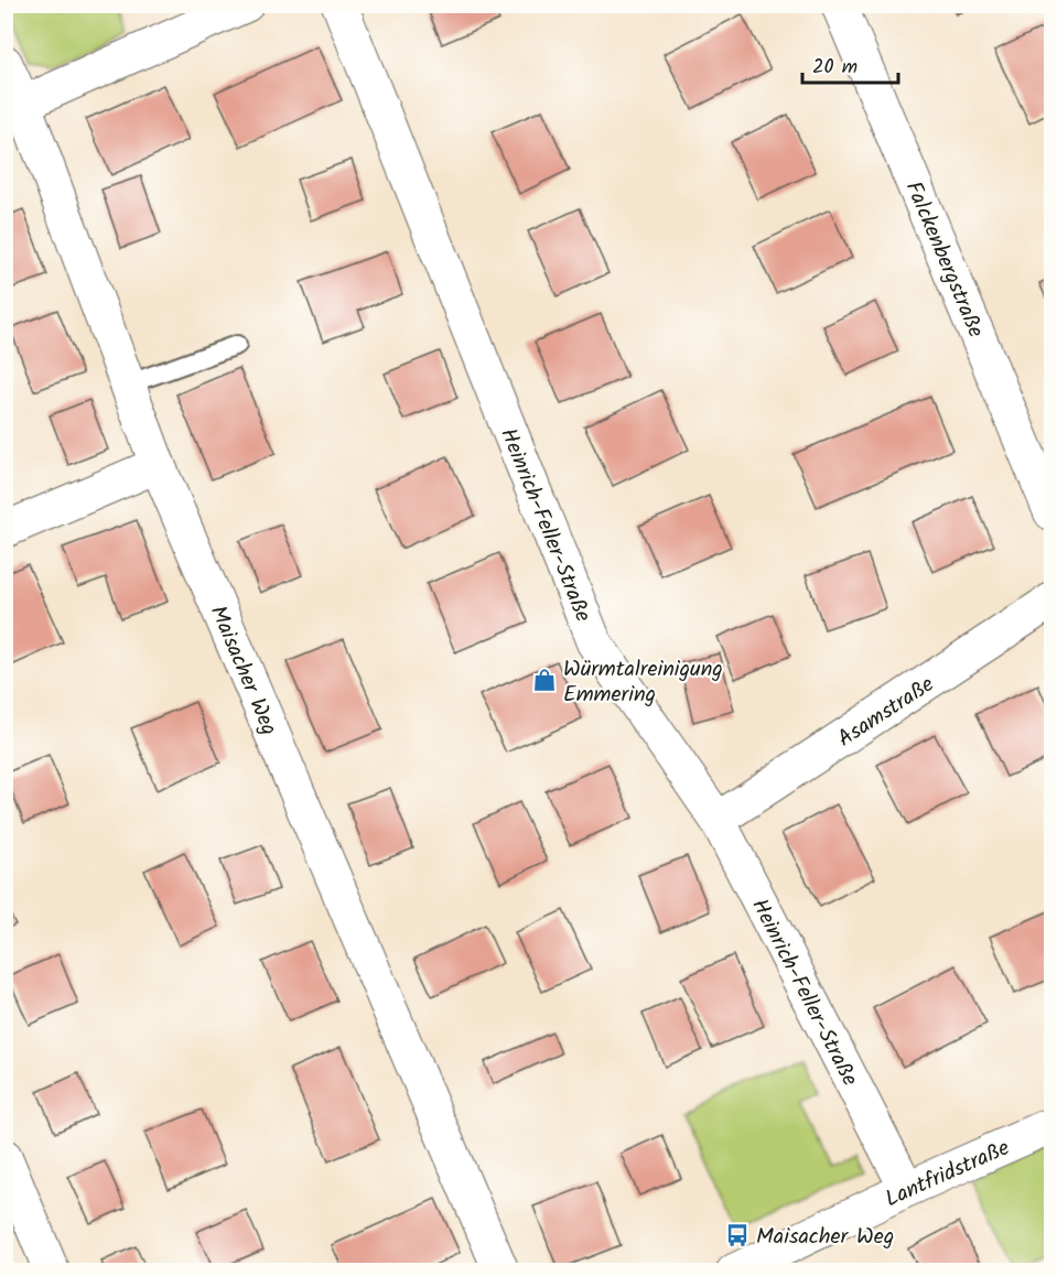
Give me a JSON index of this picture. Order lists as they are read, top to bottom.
{
  "streets": {
    "street": [
      "Falckenbergstraße",
      "Heinrich-Feller-Straße",
      "Maisacher Weg",
      "Asamstraße",
      "Lantfridstraße"
    ]
  },
  "crossings": [
    ["Heinrich-Feller-Straße", "Asamstraße"],
    ["Heinrich-Feller-Straße", "Lantfridstraße"]
  ],
  "places": {
    "shop": ["Würmtalreinigung Emmering"],
    "bus stop": ["Maisacher Weg"]
  },
  "scale_bar": "20 m"
}
